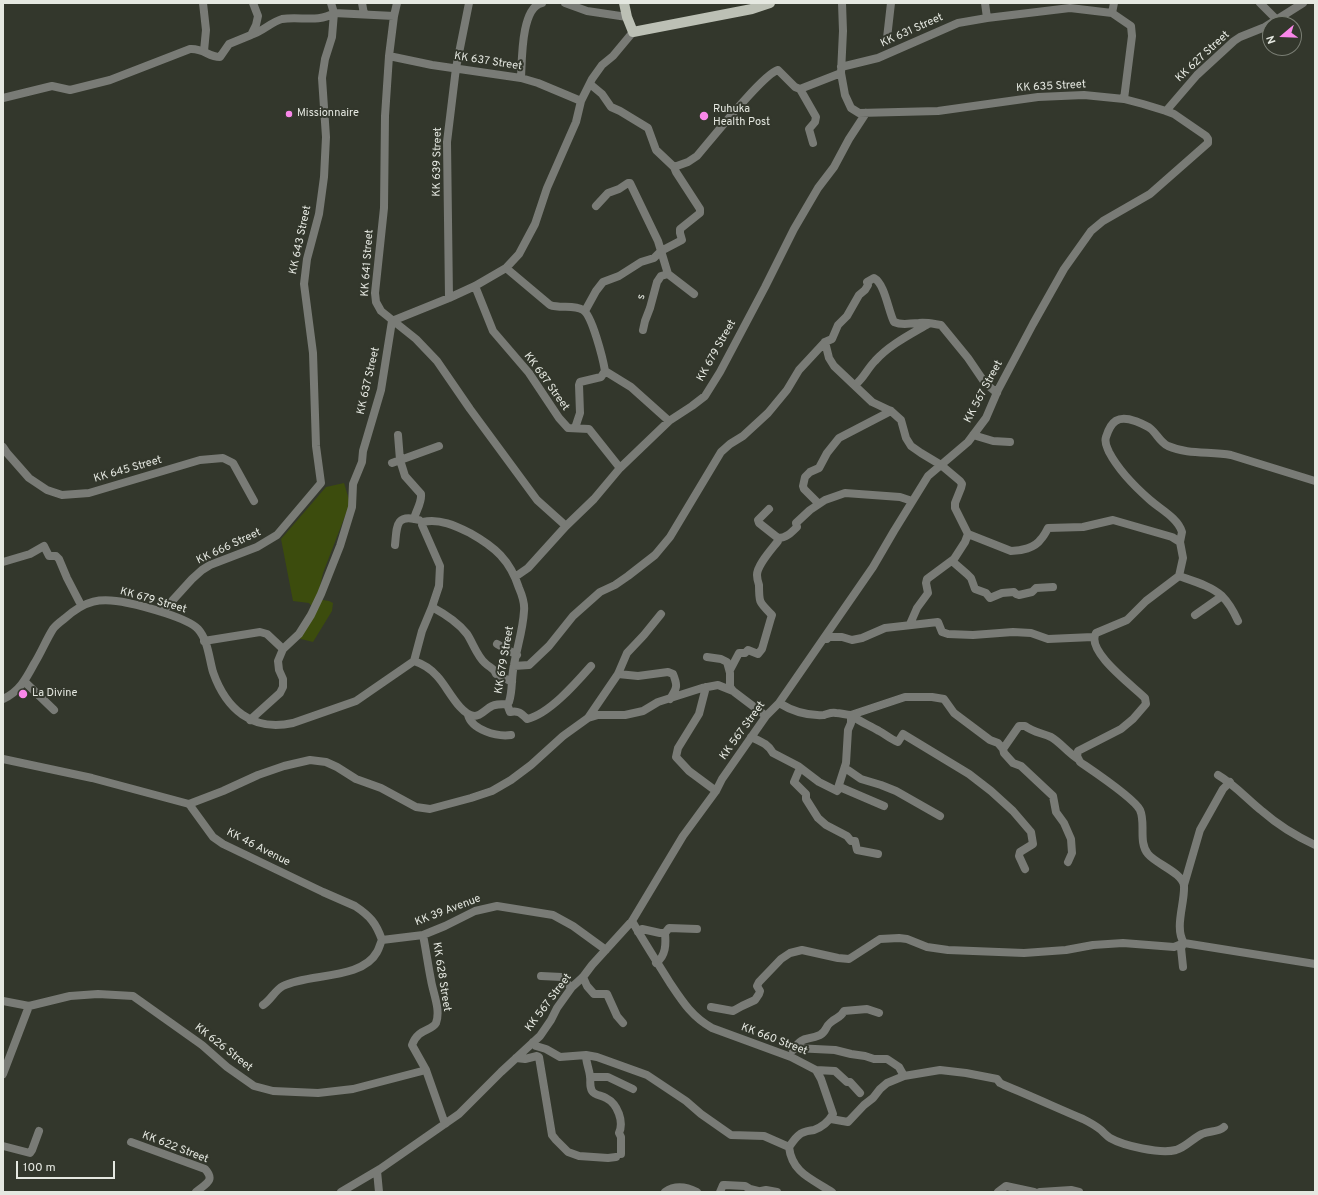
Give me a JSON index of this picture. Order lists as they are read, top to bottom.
{
  "streets": {
    "street": [
      "KK 631 Street",
      "KK 627 Street",
      "KK 637 Street",
      "KK 635 Street",
      "KK 639 Street",
      "KK 643 Street",
      "KK 641 Street",
      "s",
      "KK 679 Street",
      "KK 687 Street",
      "KK 567 Street",
      "KK 645 Street",
      "KK 666 Street",
      "KK 46 Avenue",
      "KK 39 Avenue",
      "KK 628 Street",
      "KK 660 Street",
      "KK 626 Street",
      "KK 622 Street"
    ]
  },
  "crossings": [
    ["KK 631 Street", "KK 635 Street"],
    ["KK 627 Street", "KK 635 Street"],
    ["KK 637 Street", "KK 639 Street"],
    ["KK 637 Street", "KK 641 Street"],
    ["KK 635 Street", "KK 679 Street"],
    ["KK 635 Street", "KK 567 Street"],
    ["KK 643 Street", "KK 666 Street"],
    ["KK 641 Street", "KK 679 Street"],
    ["KK 679 Street", "KK 687 Street"],
    ["KK 679 Street", "KK 666 Street"],
    ["KK 567 Street", "KK 39 Avenue"],
    ["KK 567 Street", "KK 628 Street"],
    ["KK 567 Street", "KK 660 Street"],
    ["KK 46 Avenue", "KK 39 Avenue"],
    ["KK 39 Avenue", "KK 628 Street"],
    ["KK 628 Street", "KK 626 Street"]
  ],
  "places": ["Missionnaire", "Ruhuka Health Post", "La Divine"],
  "scale_bar": "100 m",
  "north": "left"
}
